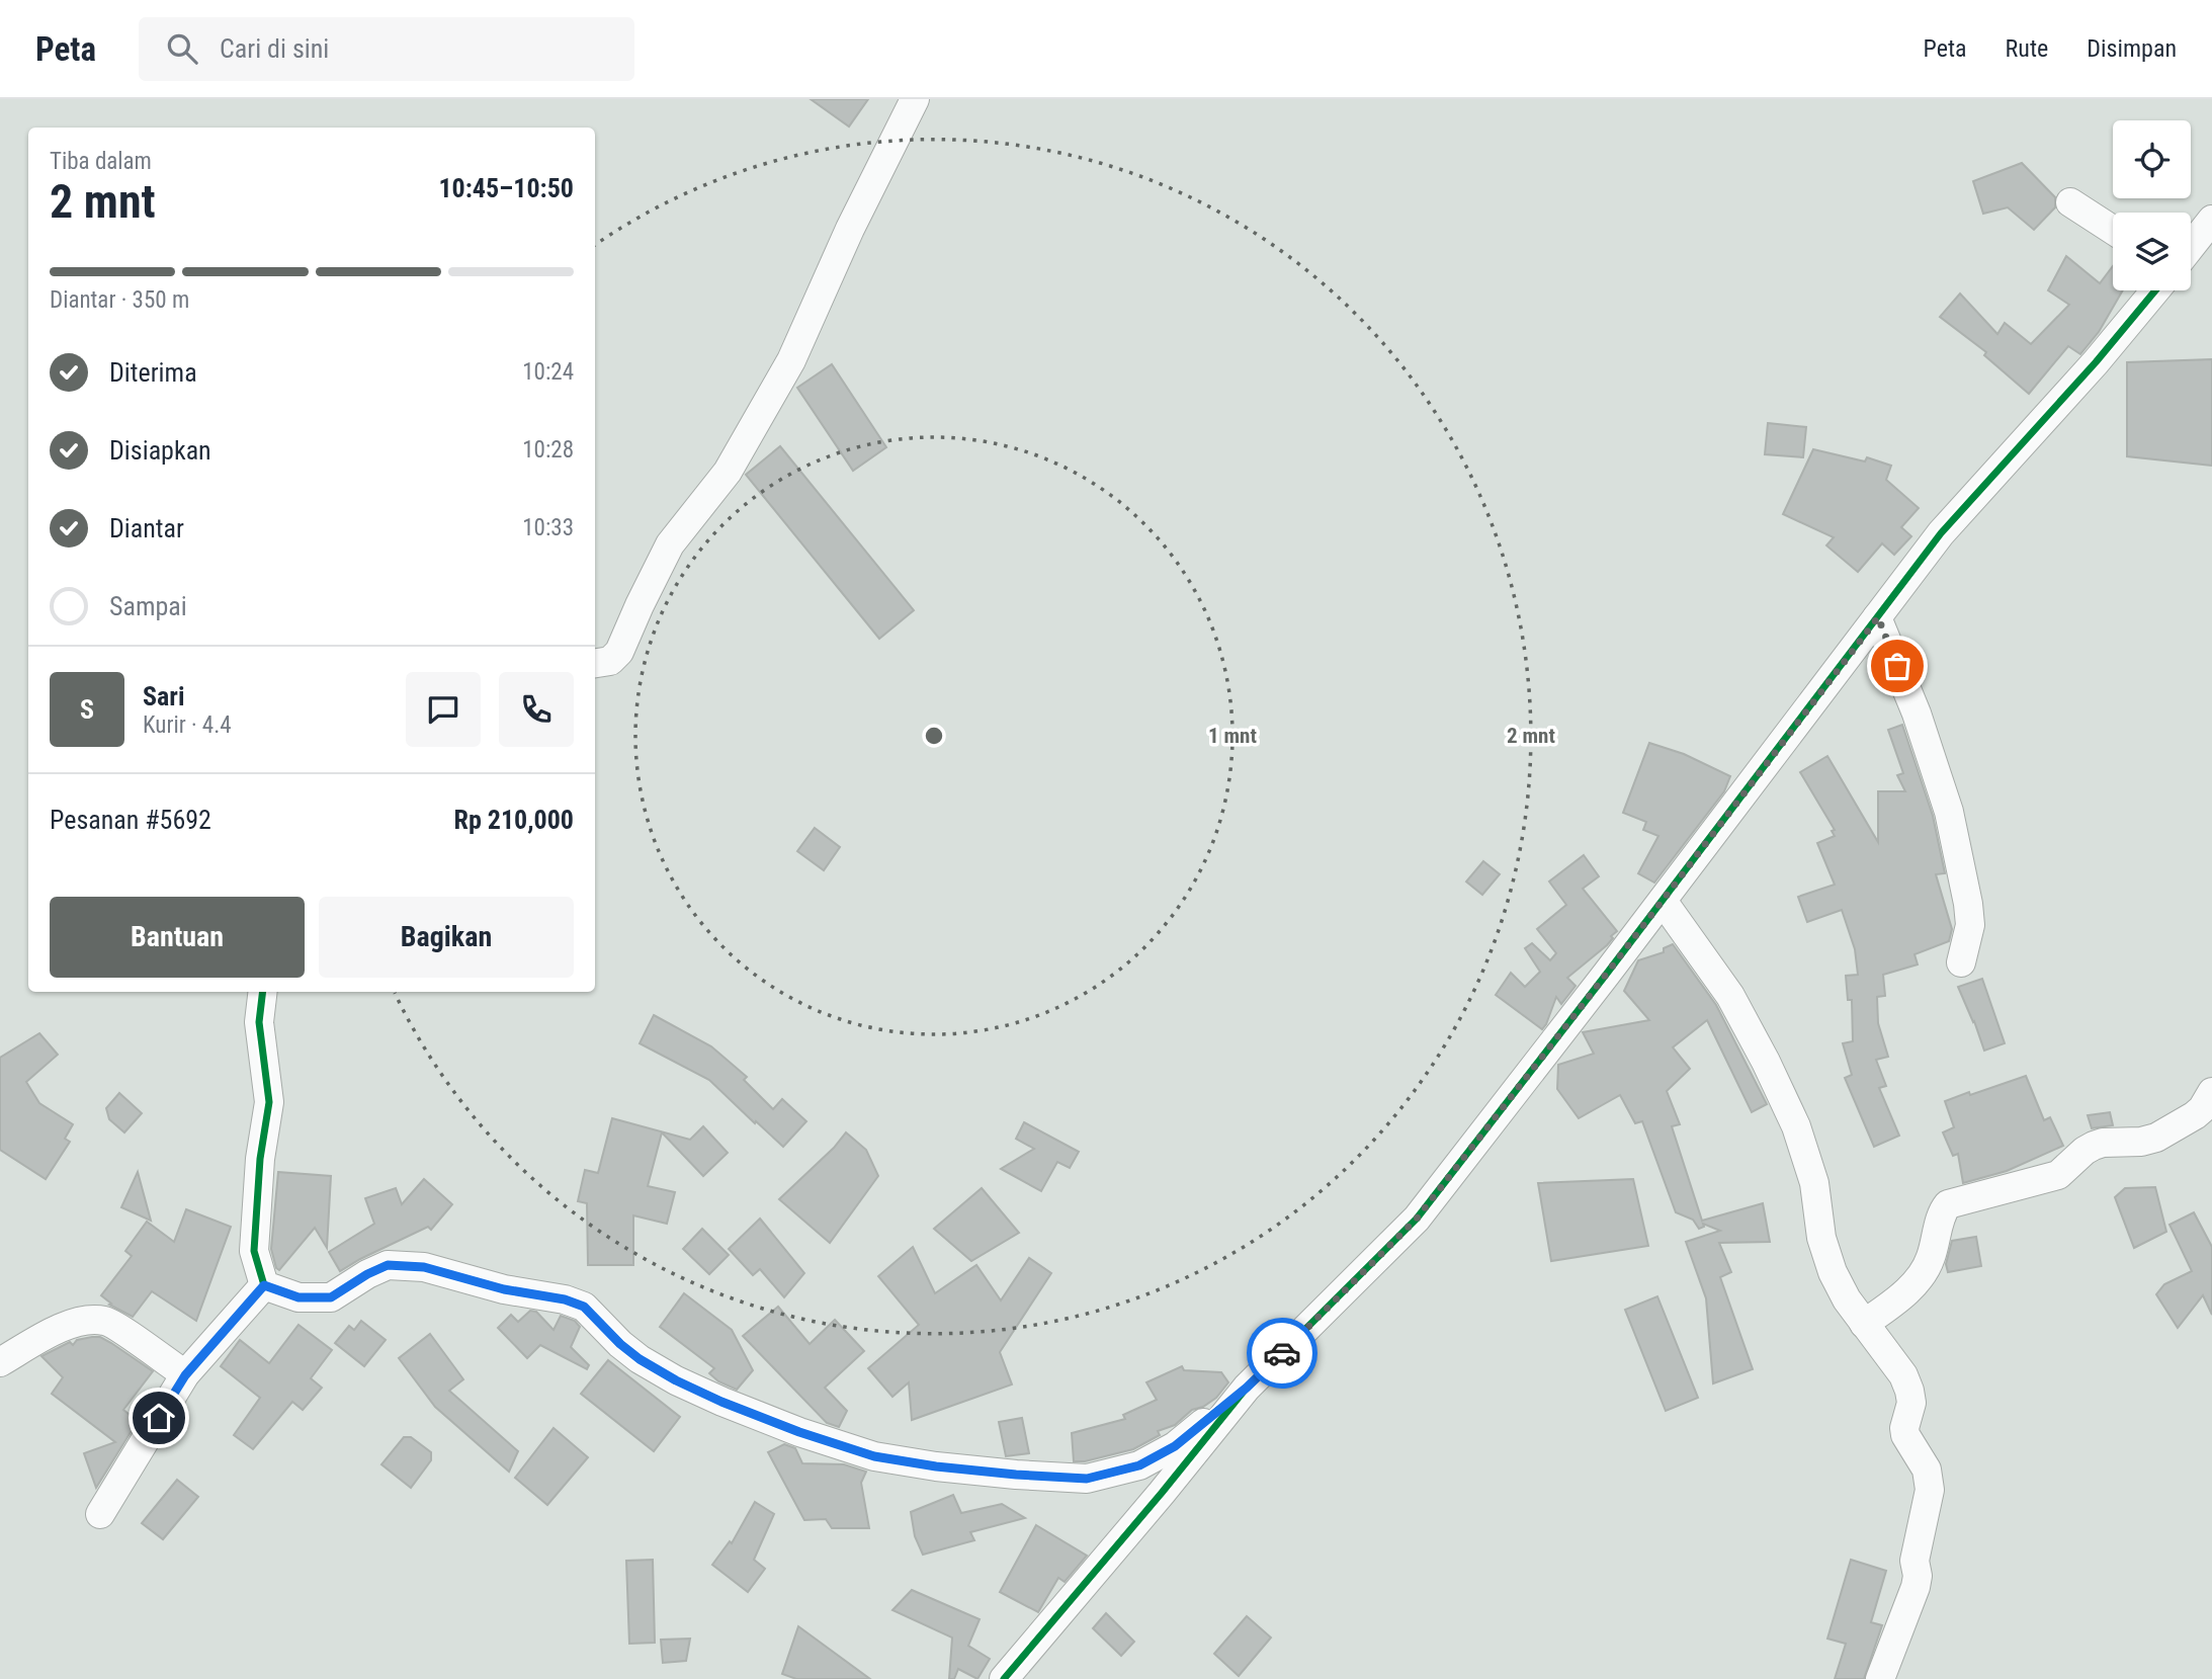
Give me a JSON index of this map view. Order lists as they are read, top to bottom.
{
  "page": {
    "header": "Peta",
    "search": "Cari di sini",
    "nav": ["Peta", "Rute", "Disimpan"],
    "heading": ["2 mnt", "Tiba dalam", "10:45–10:50"],
    "panel": [
      "Sari",
      "Kurir · 4.4",
      "Pesanan #5692",
      "Rp 210,000"
    ],
    "bar": "Diantar · 350 m",
    "list": [
      ["Diterima", "10:24"],
      ["Disiapkan", "10:28"],
      ["Diantar", "10:33"],
      "Sampai"
    ],
    "round": "S",
    "buttons": ["Bantuan", "Bagikan"]
  },
  "rings": ["1 mnt", "2 mnt"]
}
